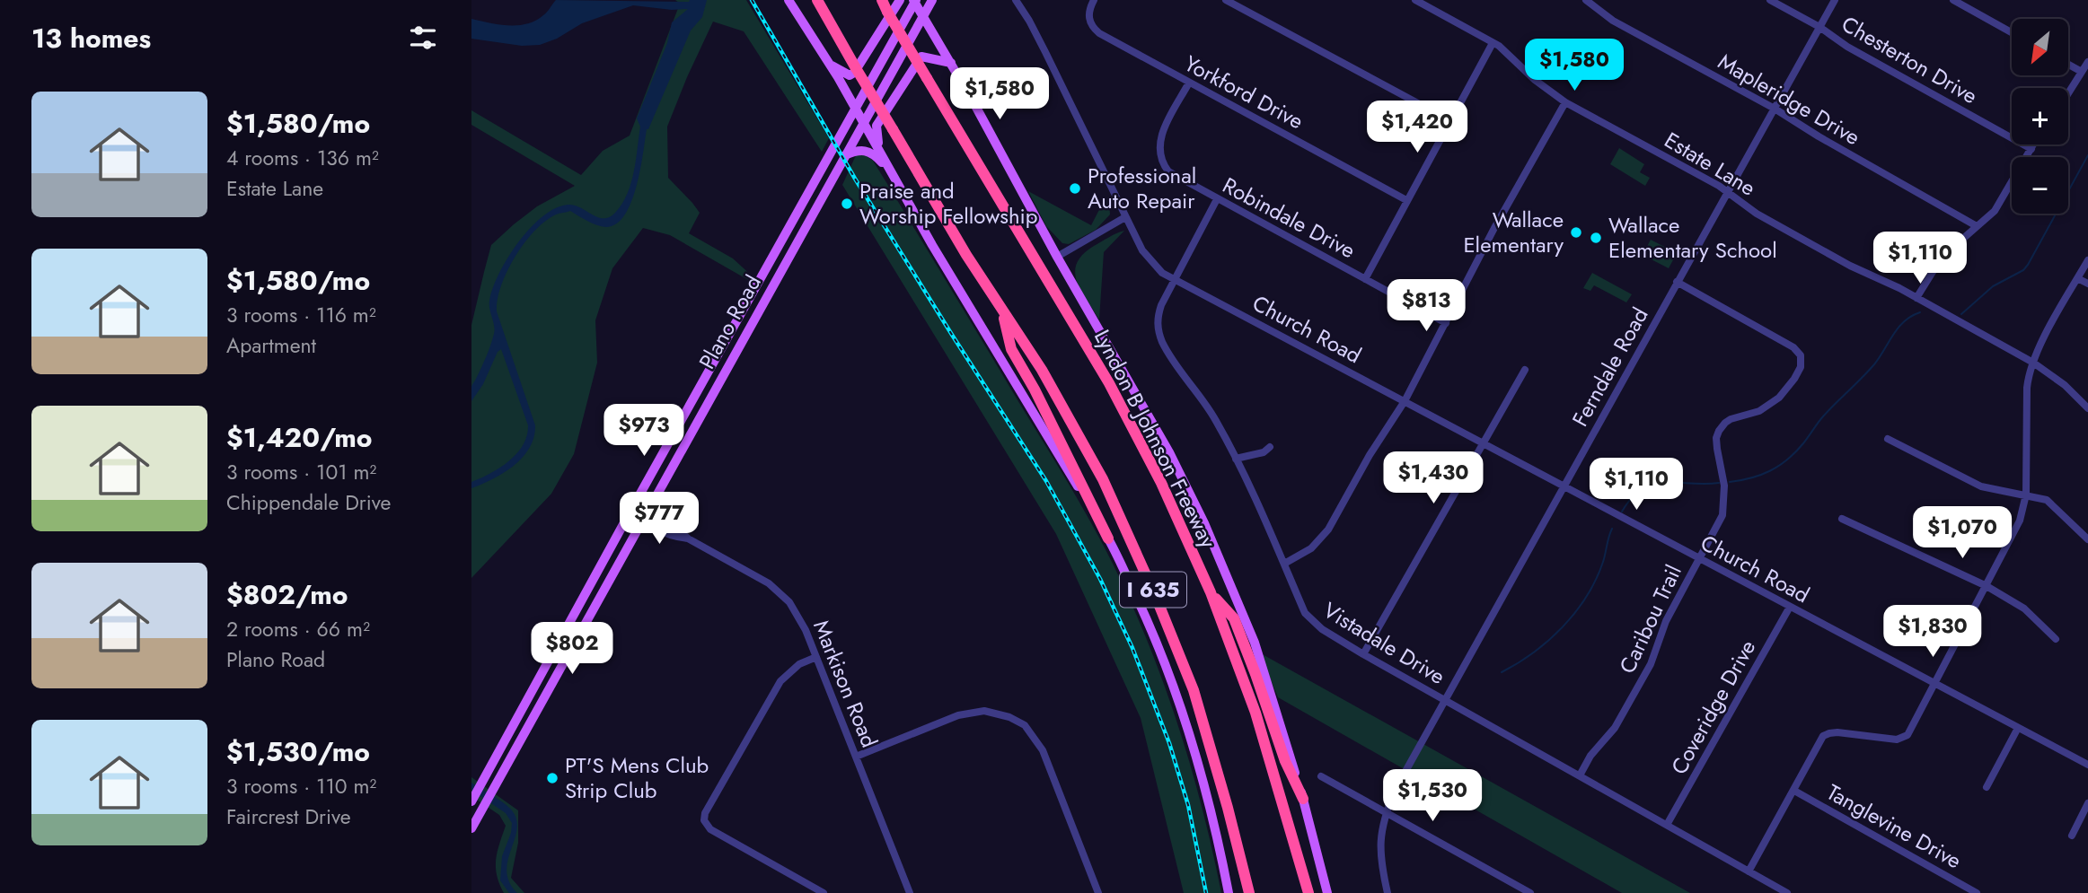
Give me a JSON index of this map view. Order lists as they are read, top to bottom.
{
  "streets": {
    "highway": ["Lyndon B Johnson Freeway", "I 635"],
    "main road": ["Plano Road"],
    "street": [
      "Chesterton Drive",
      "Yorkford Drive",
      "Mapleridge Drive",
      "Estate Lane",
      "Robindale Drive",
      "Church Road",
      "Ferndale Road",
      "Caribou Trail",
      "Vistadale Drive",
      "Markison Road",
      "Coveridge Drive",
      "Tanglevine Drive"
    ]
  },
  "crossings": [
    ["Chesterton Drive", "Ferndale Road"],
    ["Yorkford Drive", "Robindale Drive"],
    ["Mapleridge Drive", "Ferndale Road"],
    ["Estate Lane", "Ferndale Road"],
    ["Robindale Drive", "Vistadale Drive"],
    ["Plano Road", "Markison Road"],
    ["Church Road", "Ferndale Road"],
    ["Church Road", "Caribou Trail"],
    ["Church Road", "Vistadale Drive"],
    ["Church Road", "Coveridge Drive"],
    ["Ferndale Road", "Caribou Trail"],
    ["Ferndale Road", "Vistadale Drive"],
    ["Caribou Trail", "Vistadale Drive"],
    ["Vistadale Drive", "Coveridge Drive"]
  ],
  "places": [
    "Professional Auto Repair",
    "Praise and Worship Fellowship",
    "Wallace Elementary",
    "Wallace Elementary School",
    "PT'S Mens Club Strip Club"
  ],
  "north": "bottom left",
  "page": {
    "heading": "13 homes",
    "map_buttons": ["+", "−"],
    "price": [
      "$1,580",
      "$1,580",
      "$1,420",
      "$1,110",
      "$813",
      "$973",
      "$1,430",
      "$1,110",
      "$777",
      "$1,070",
      "$1,830",
      "$802",
      "$1,530"
    ],
    "list": [
      {
        "name": "$1,580/mo",
        "note": "4 rooms · 136 m² · Estate Lane"
      },
      {
        "name": "$1,580/mo",
        "note": "3 rooms · 116 m² · Apartment"
      },
      {
        "name": "$1,420/mo",
        "note": "3 rooms · 101 m² · Chippendale Drive"
      },
      {
        "name": "$802/mo",
        "note": "2 rooms · 66 m² · Plano Road"
      },
      {
        "name": "$1,530/mo",
        "note": "3 rooms · 110 m² · Faircrest Drive"
      }
    ]
  }
}
